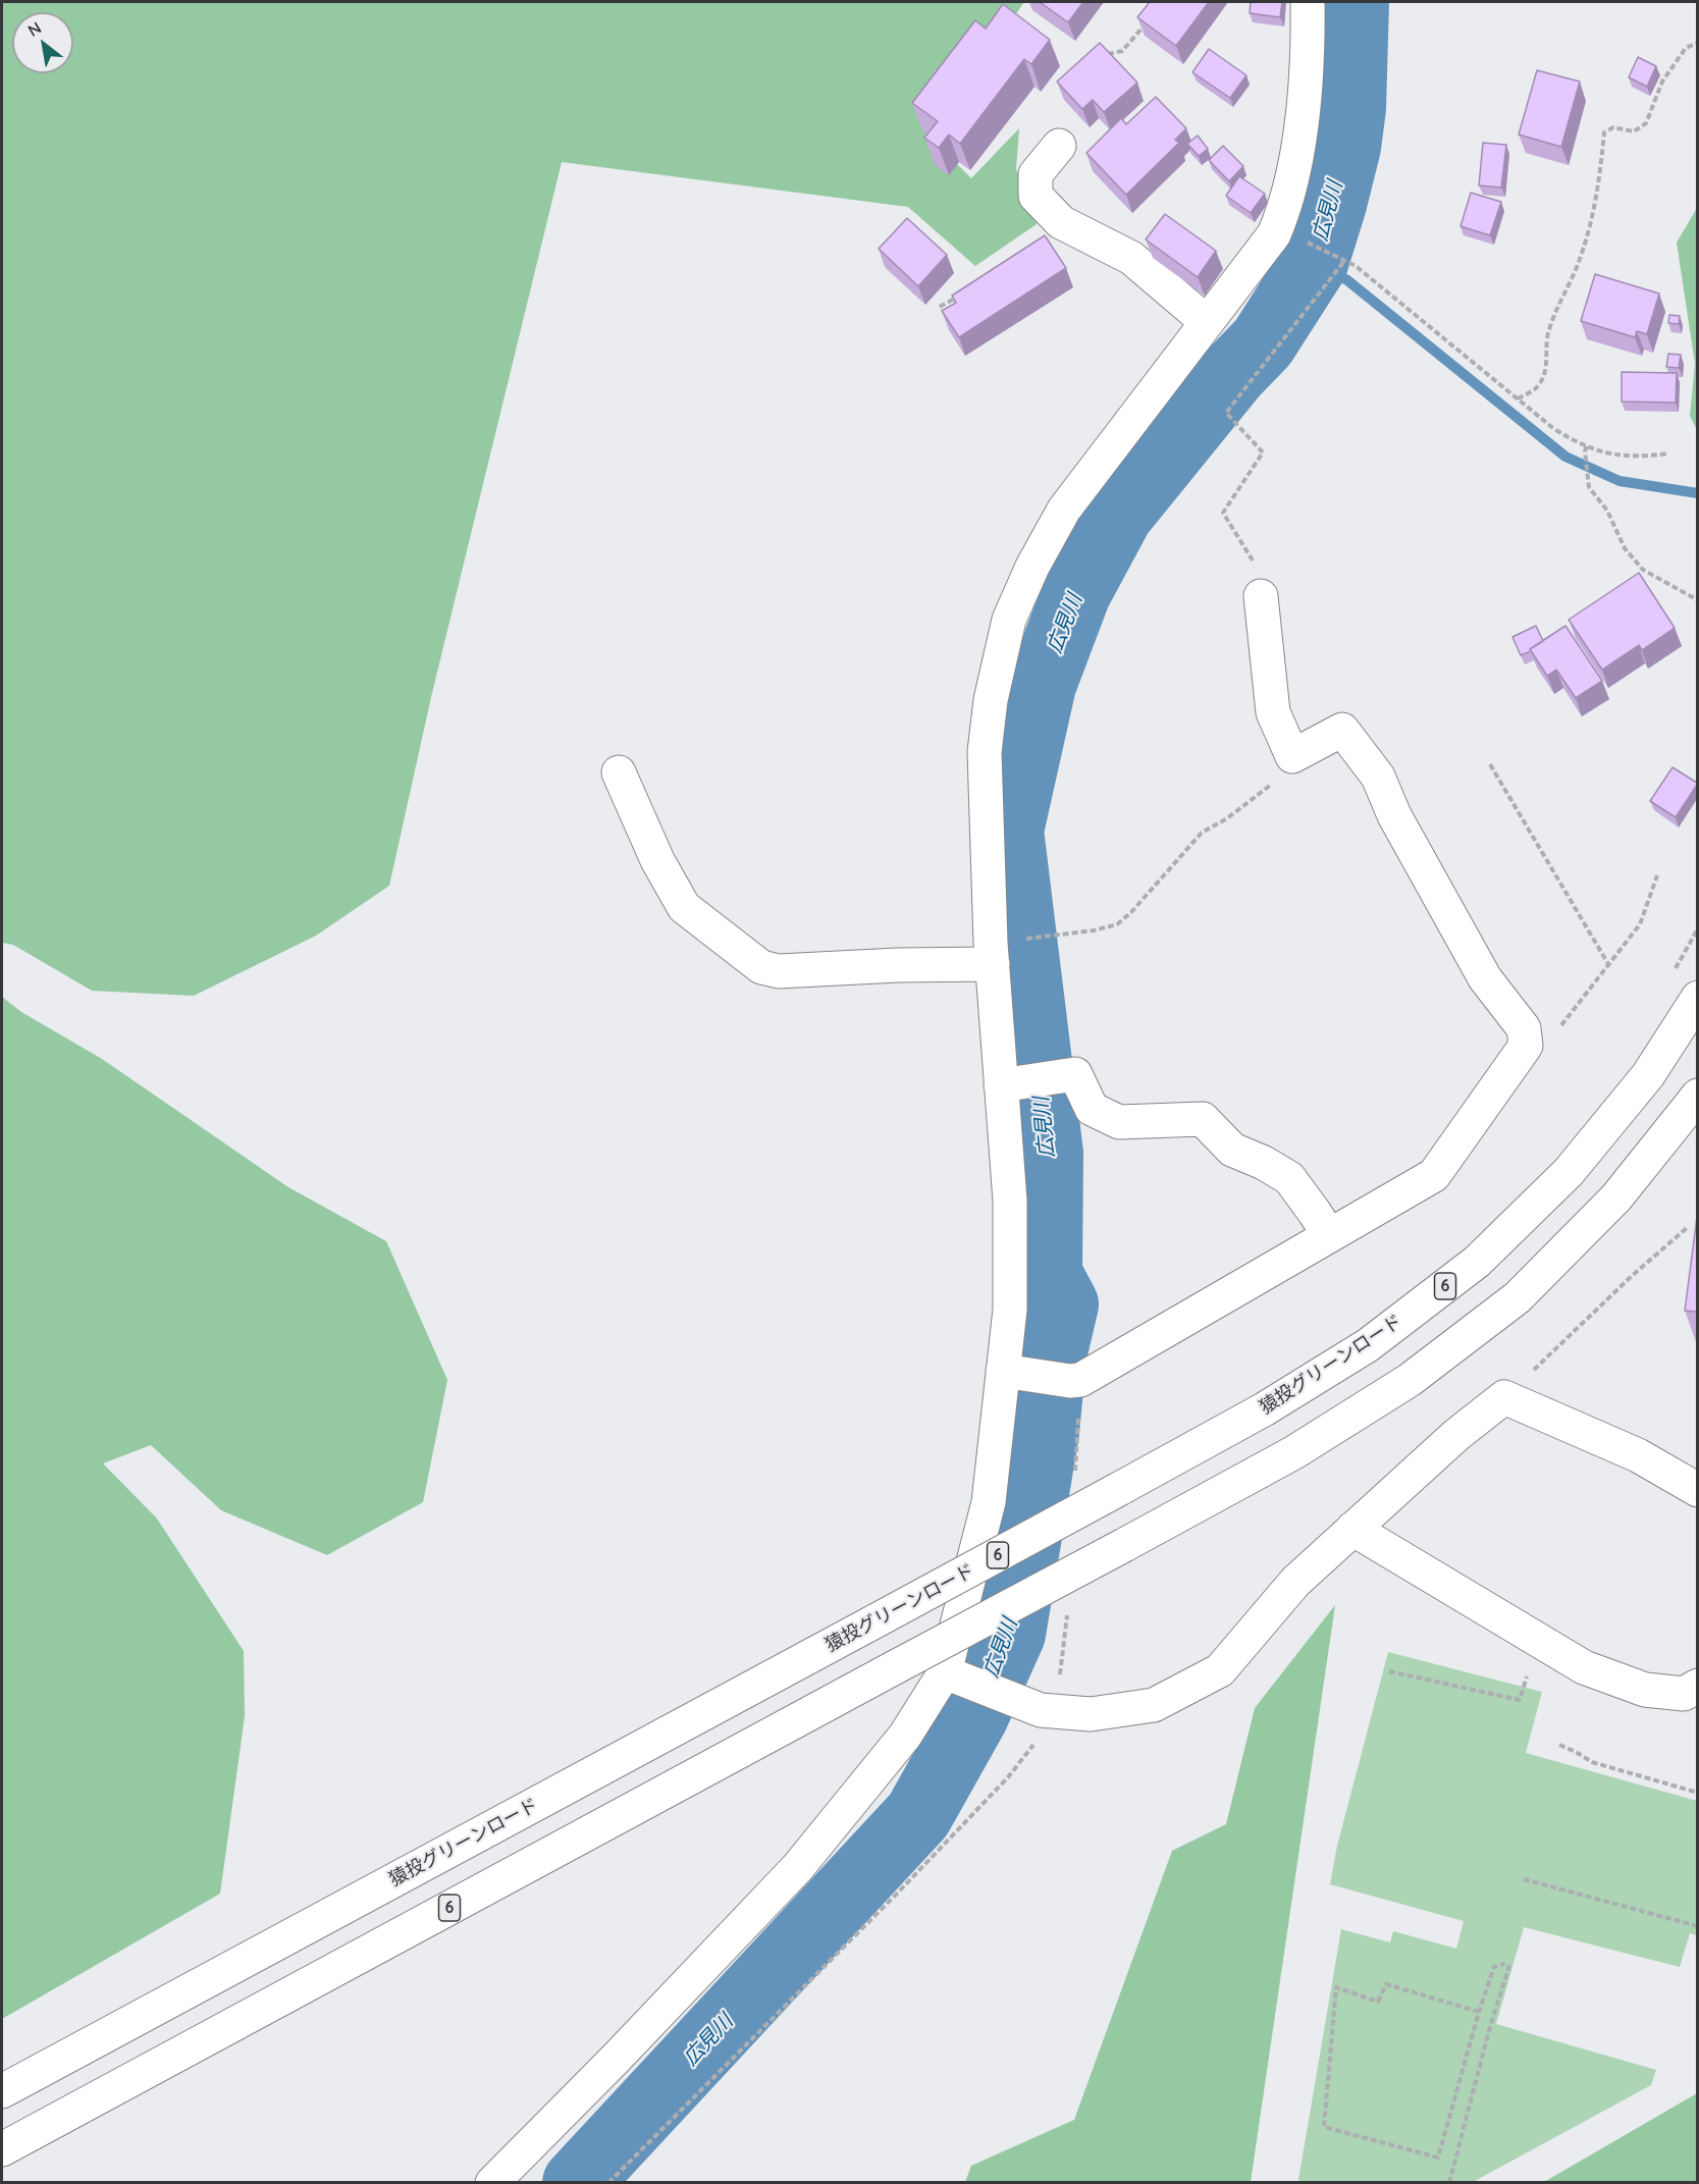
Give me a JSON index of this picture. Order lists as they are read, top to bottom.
{
  "streets": {
    "street": ["6", "猿投グリーンロード"]
  },
  "water": ["広見川"],
  "north": "top left"
}
